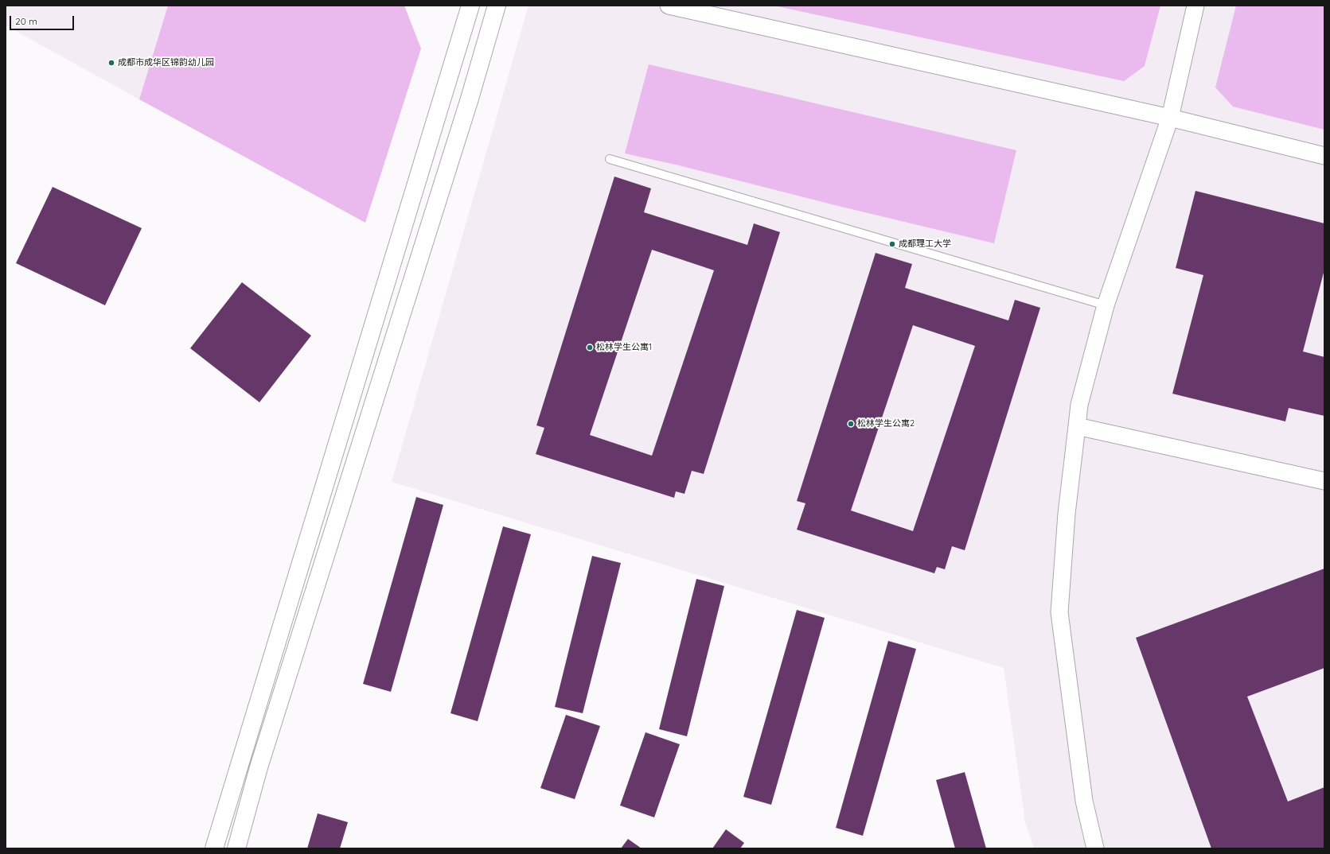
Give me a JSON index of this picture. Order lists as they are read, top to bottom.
{
  "places": [
    "成都市成华区锦韵幼儿园",
    "成都理工大学",
    "松林学生公寓1",
    "松林学生公寓2"
  ],
  "scale_bar": "20 m"
}
